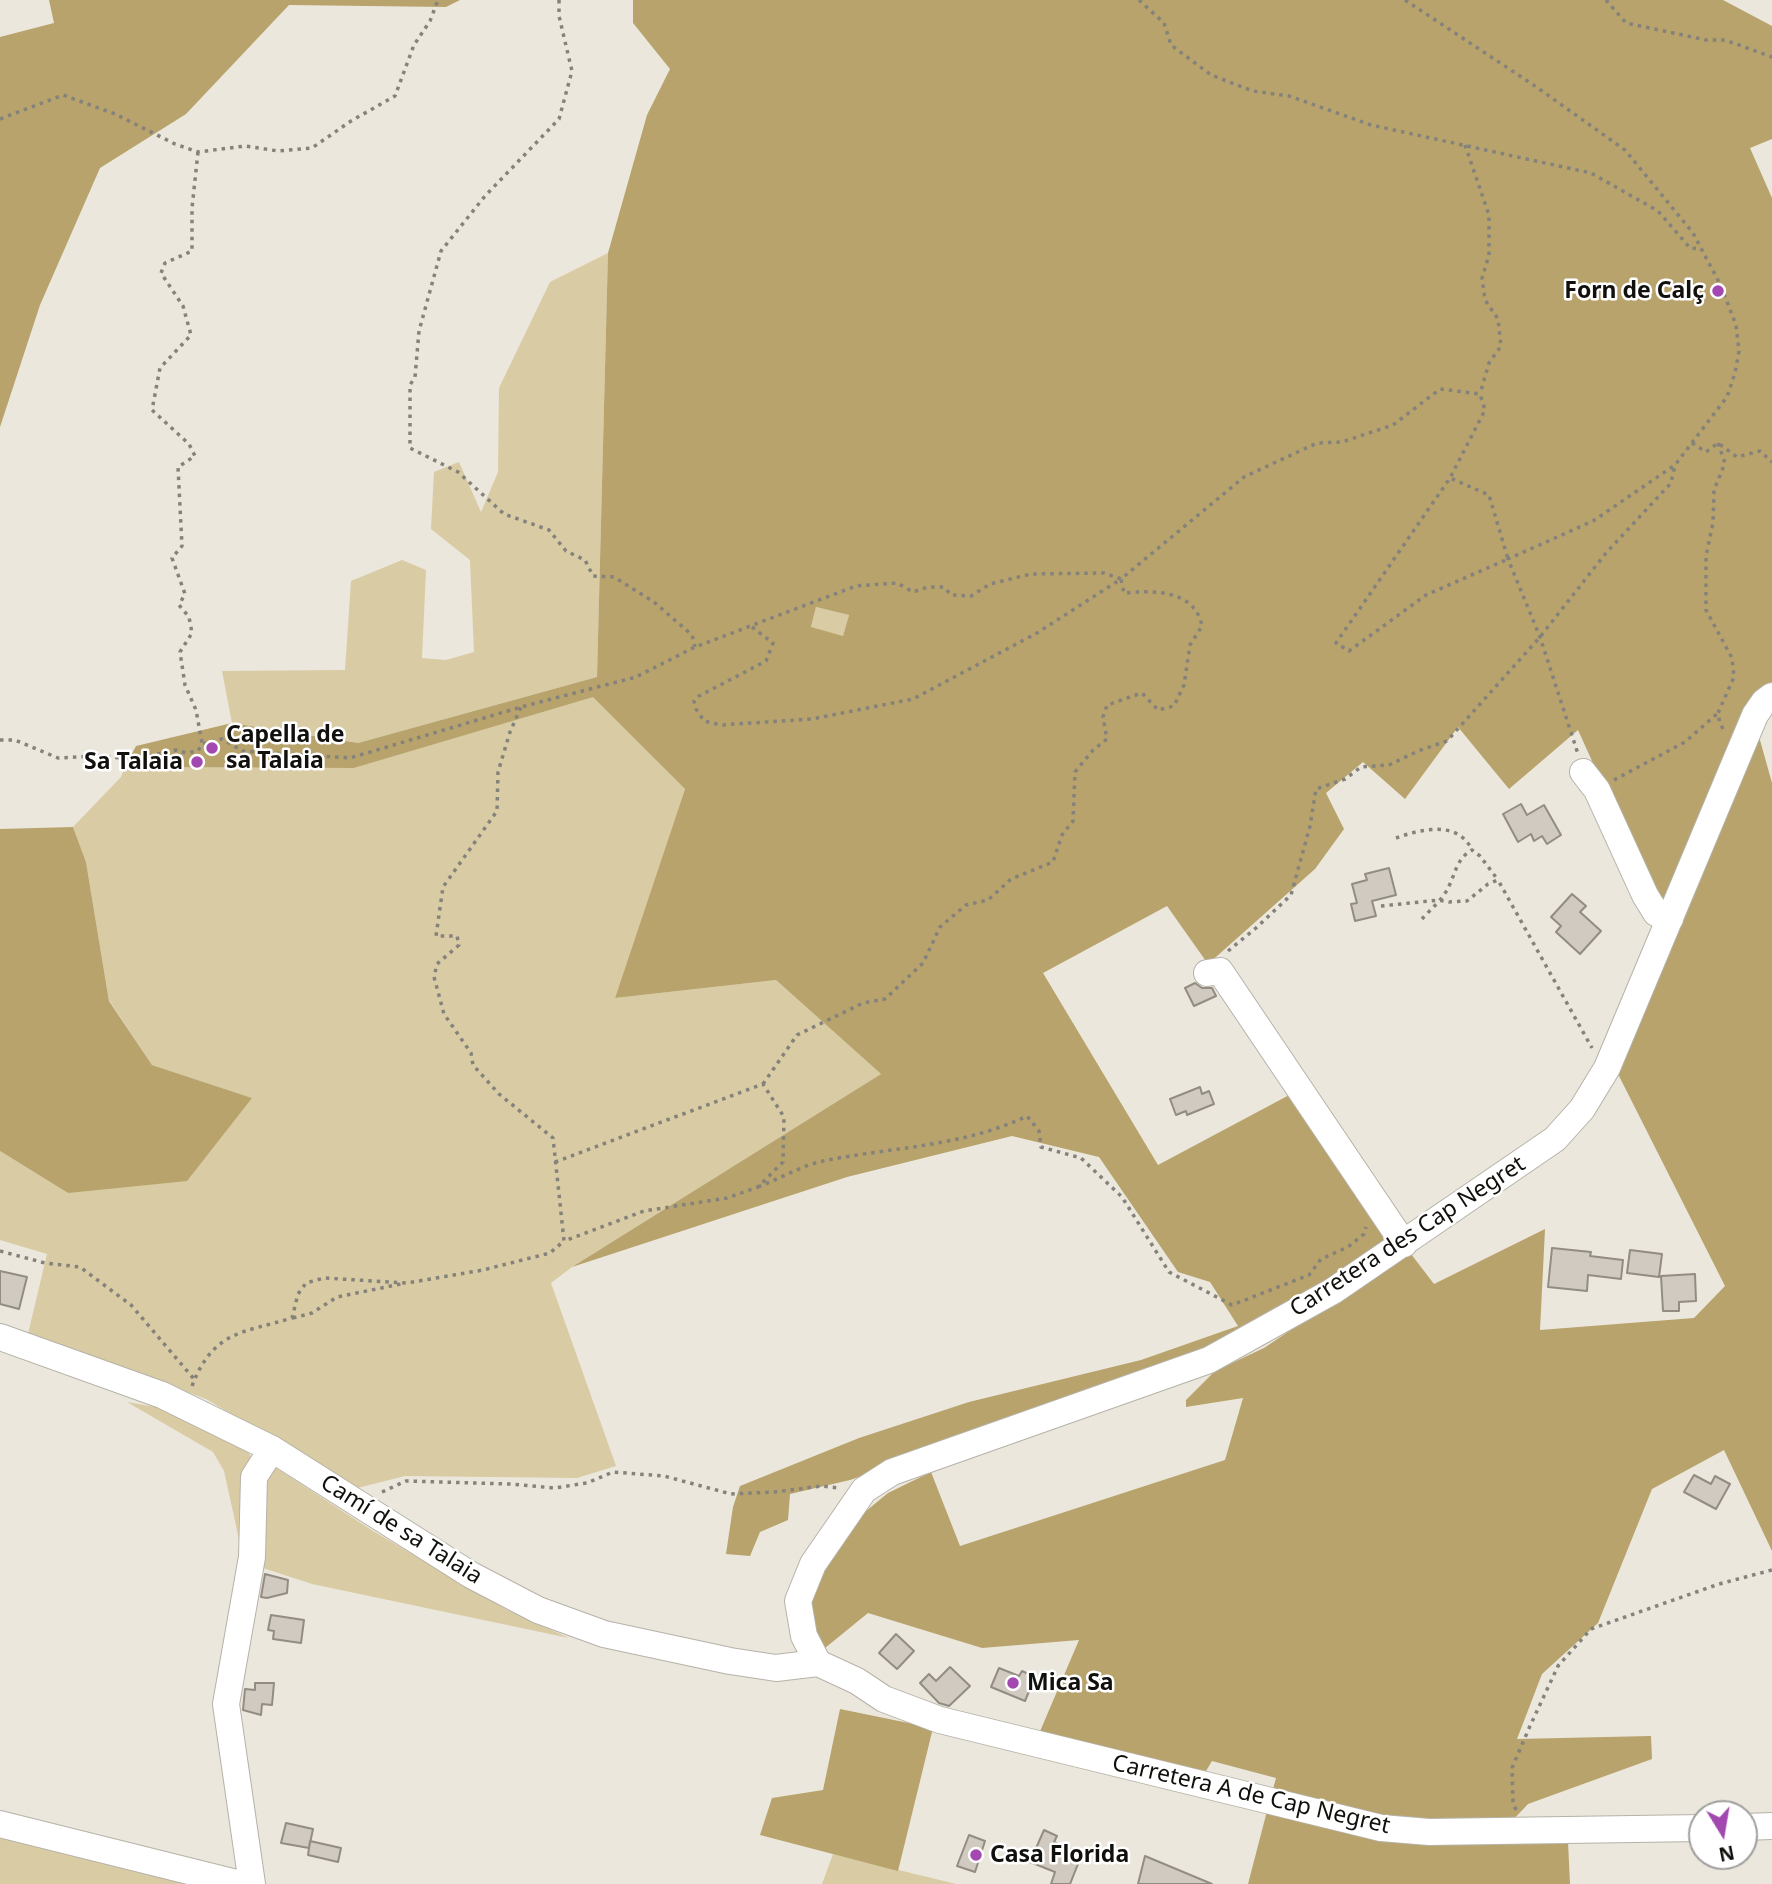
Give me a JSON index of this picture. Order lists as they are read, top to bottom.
{
  "streets": {
    "street": ["Carretera des Cap Negret", "Camí de sa Talaia", "Carretera A de Cap Negret"]
  },
  "crossings": [
    ["Carretera des Cap Negret", "Camí de sa Talaia"],
    ["Carretera des Cap Negret", "Carretera A de Cap Negret"],
    ["Camí de sa Talaia", "Carretera A de Cap Negret"]
  ],
  "places": [
    "Forn de Calç",
    "Capella de sa Talaia",
    "Sa Talaia",
    "Mica Sa",
    "Casa Florida"
  ],
  "north": "bottom"
}
